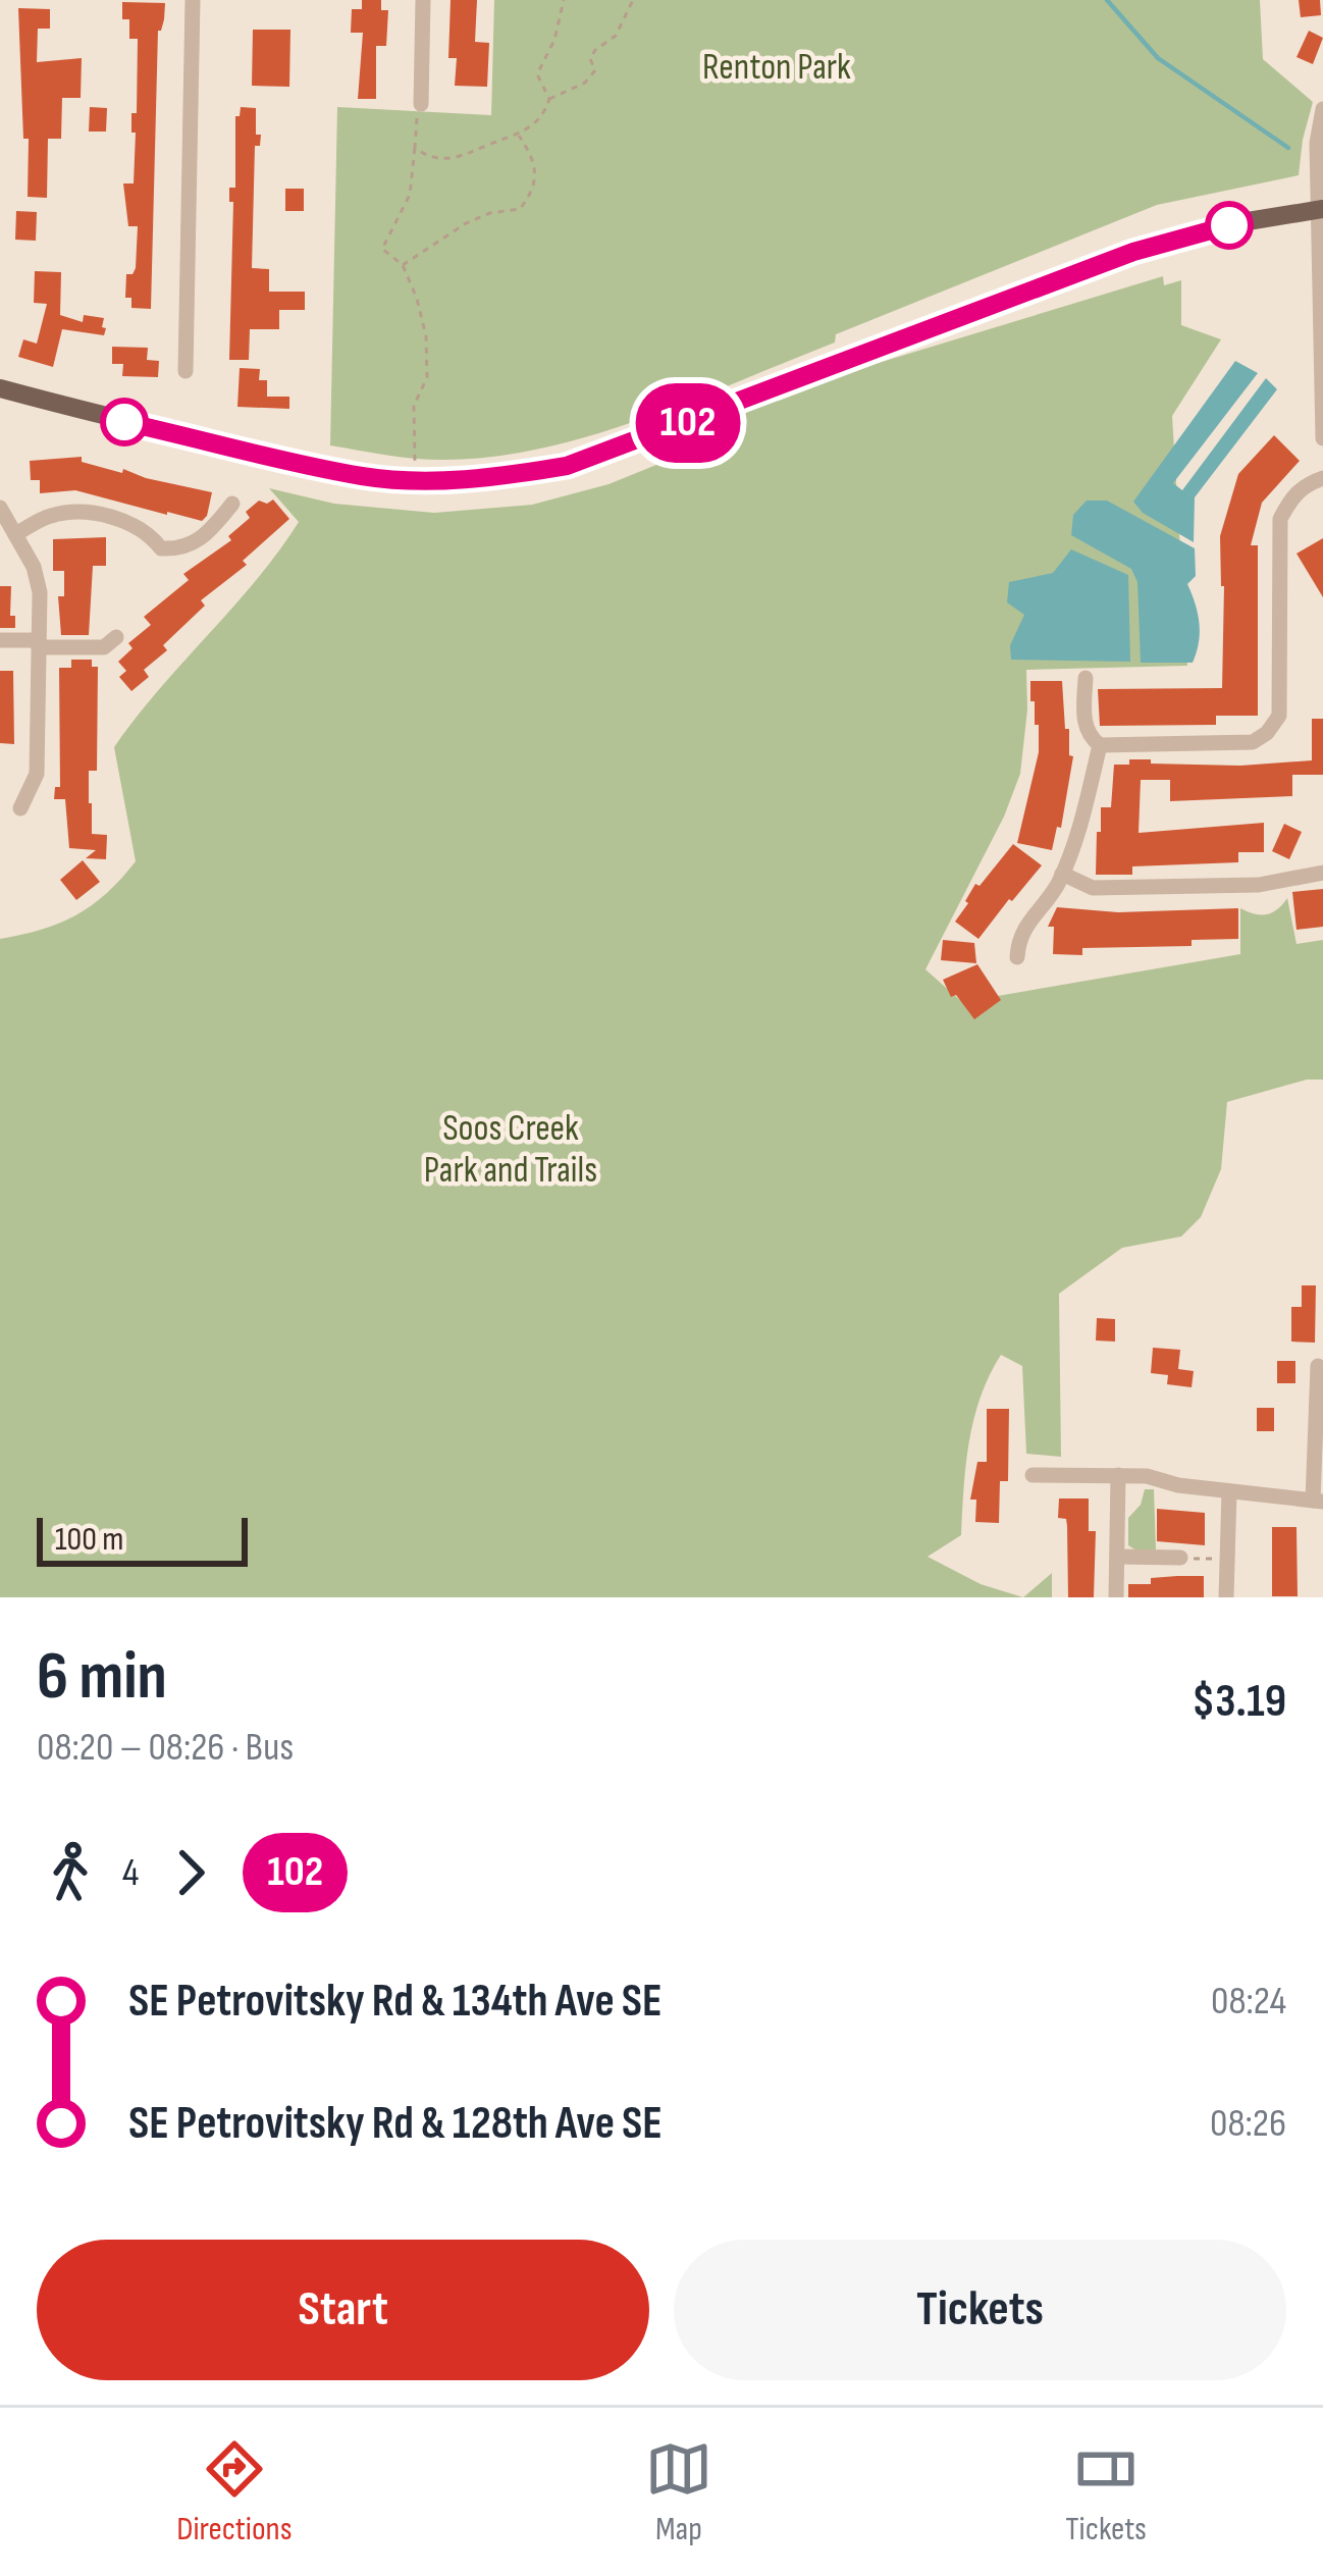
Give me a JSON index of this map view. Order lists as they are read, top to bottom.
{
  "parks": ["Renton Park", "Soos Creek Park and Trails"],
  "lines": ["bus line 102"],
  "scale_bar": "100 m",
  "page": {
    "on_map": "102",
    "scale": "100 m",
    "heading": ["6 min", "08:20 – 08:26 · Bus", "$3.19"],
    "legs": ["4", "102"],
    "list": [
      {
        "name": "SE Petrovitsky Rd & 134th Ave SE",
        "value": "08:24"
      },
      {
        "name": "SE Petrovitsky Rd & 128th Ave SE",
        "value": "08:26"
      }
    ],
    "buttons": ["Start", "Tickets"],
    "tabs": ["Directions", "Map", "Tickets"]
  }
}
